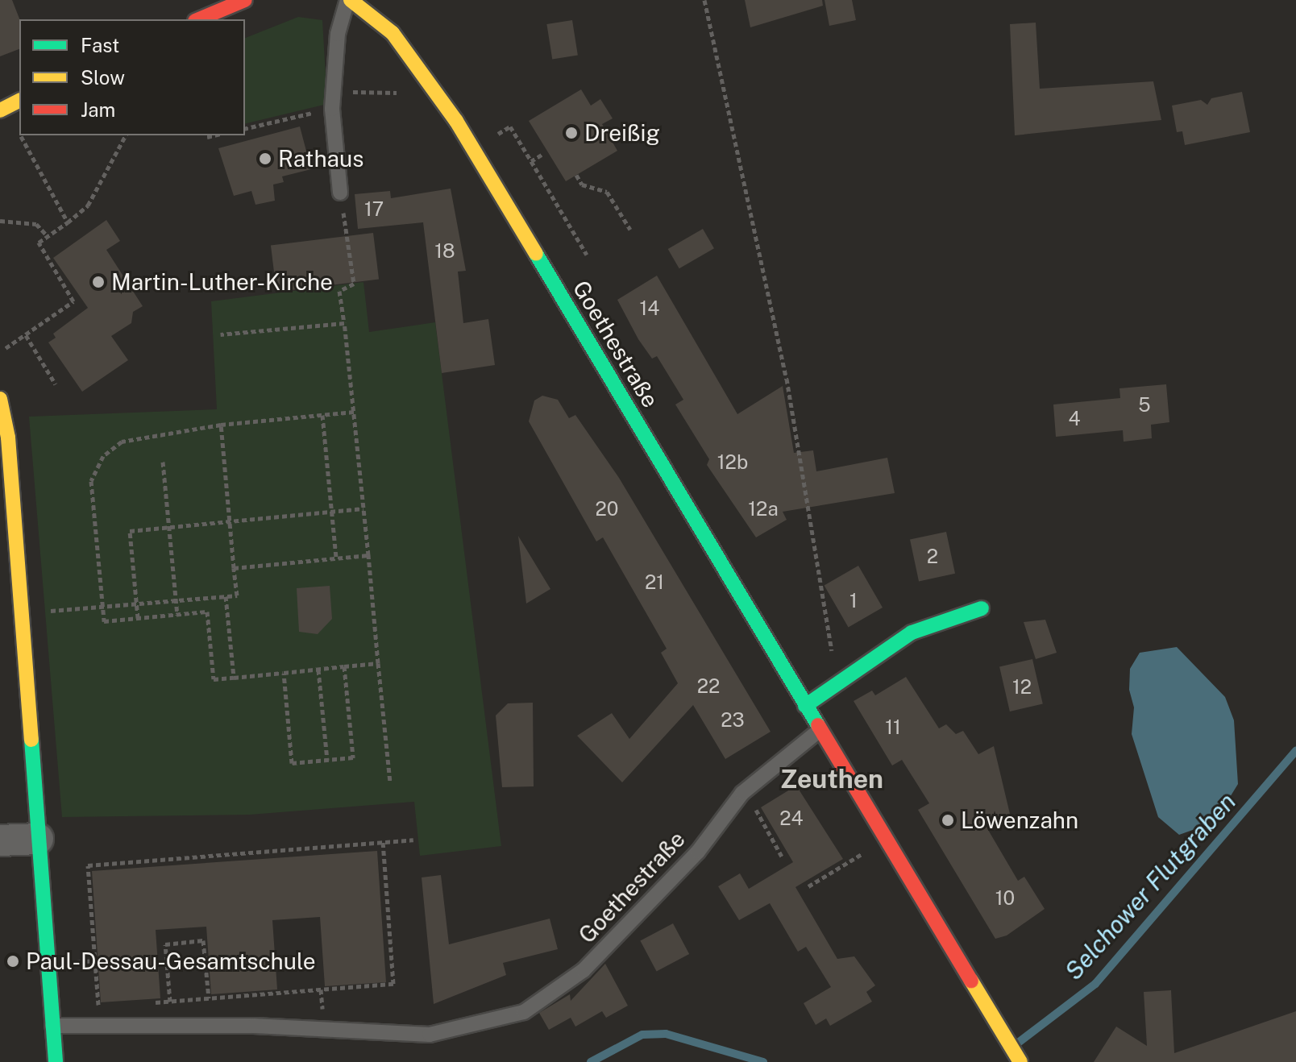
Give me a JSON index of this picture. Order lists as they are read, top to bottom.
{
  "streets": {
    "main road": ["Goethestraße"]
  },
  "districts": ["Zeuthen"],
  "water": ["Selchower Flutgraben"],
  "places": [
    "Dreißig",
    "Rathaus",
    "Martin-Luther-Kirche",
    "Löwenzahn",
    "Paul-Dessau-Gesamtschule"
  ],
  "house_numbers": [
    "17",
    "18",
    "14",
    "5",
    "4",
    "12b",
    "20",
    "12a",
    "2",
    "21",
    "1",
    "22",
    "12",
    "23",
    "11",
    "24",
    "10"
  ],
  "legend": ["Fast", "Slow", "Jam"]
}
